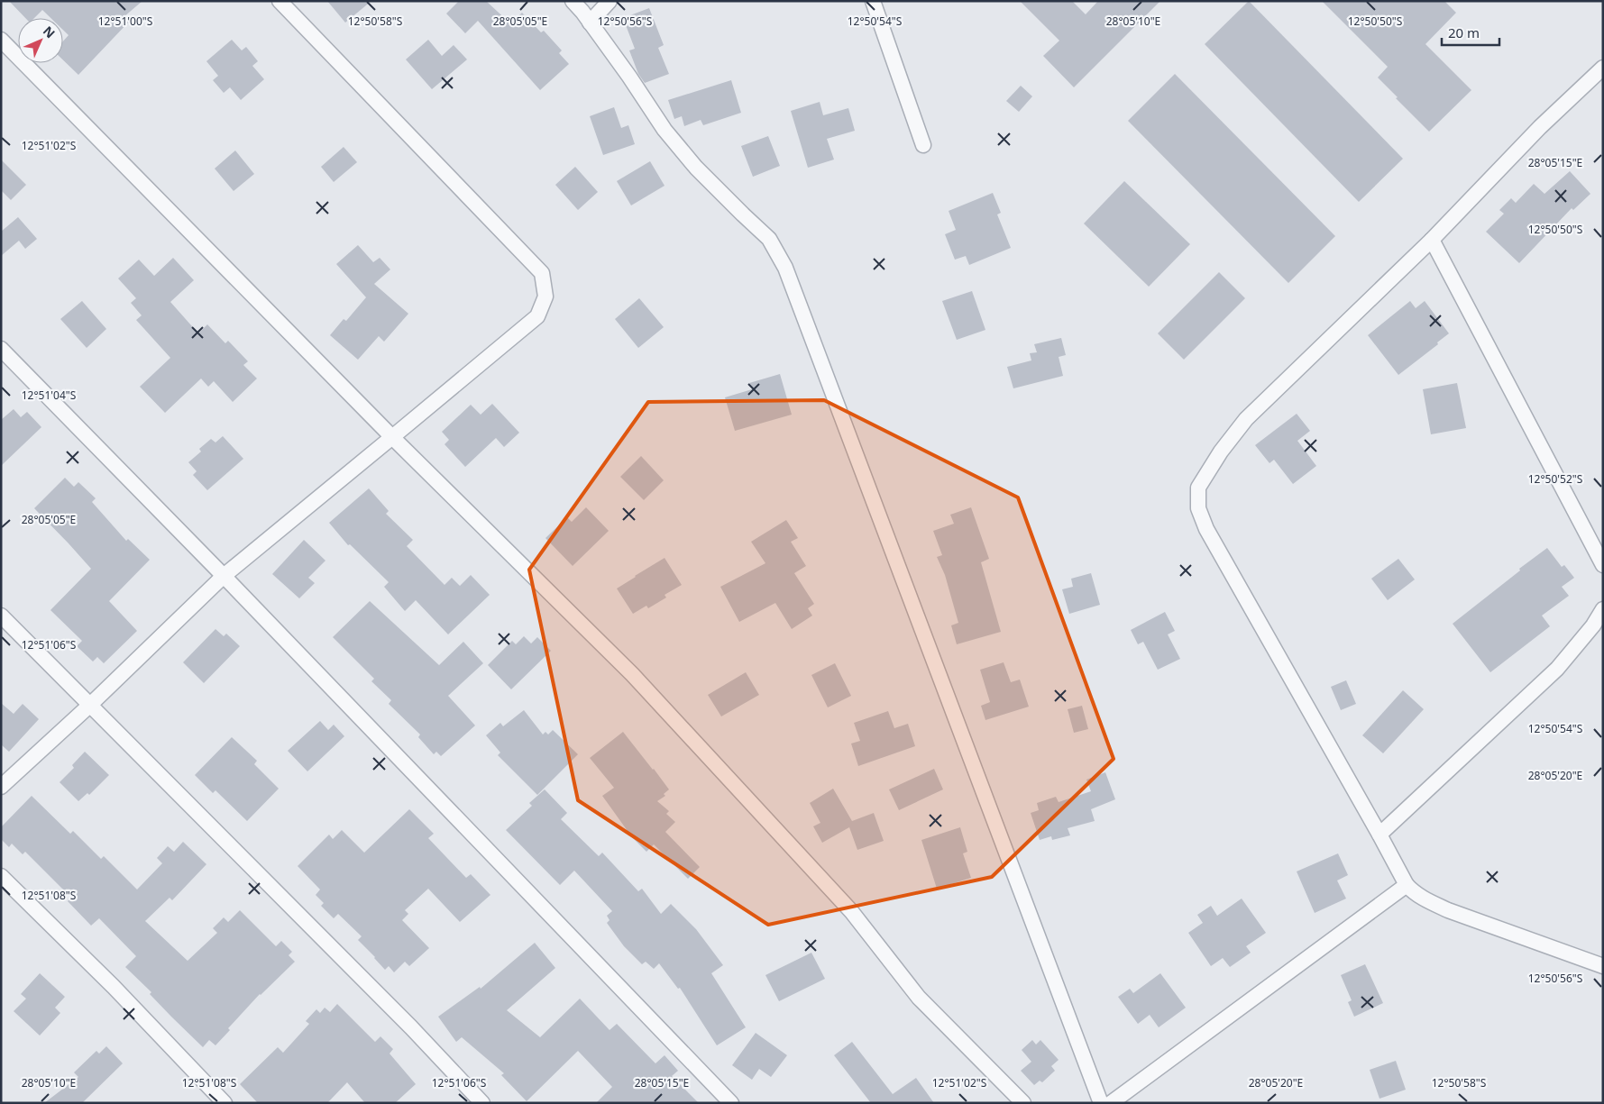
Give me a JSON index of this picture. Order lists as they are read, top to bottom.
{
  "scale_bar": "20 m",
  "north": "top right",
  "coordinates": [
    "12°51'00\"S",
    "12°50'58\"S",
    "28°05'05\"E",
    "12°50'56\"S",
    "12°50'54\"S",
    "28°05'10\"E",
    "12°50'50\"S",
    "12°51'02\"S",
    "28°05'15\"E",
    "12°51'04\"S",
    "12°50'52\"S",
    "12°51'06\"S",
    "28°05'20\"E",
    "12°51'08\"S"
  ]
}
